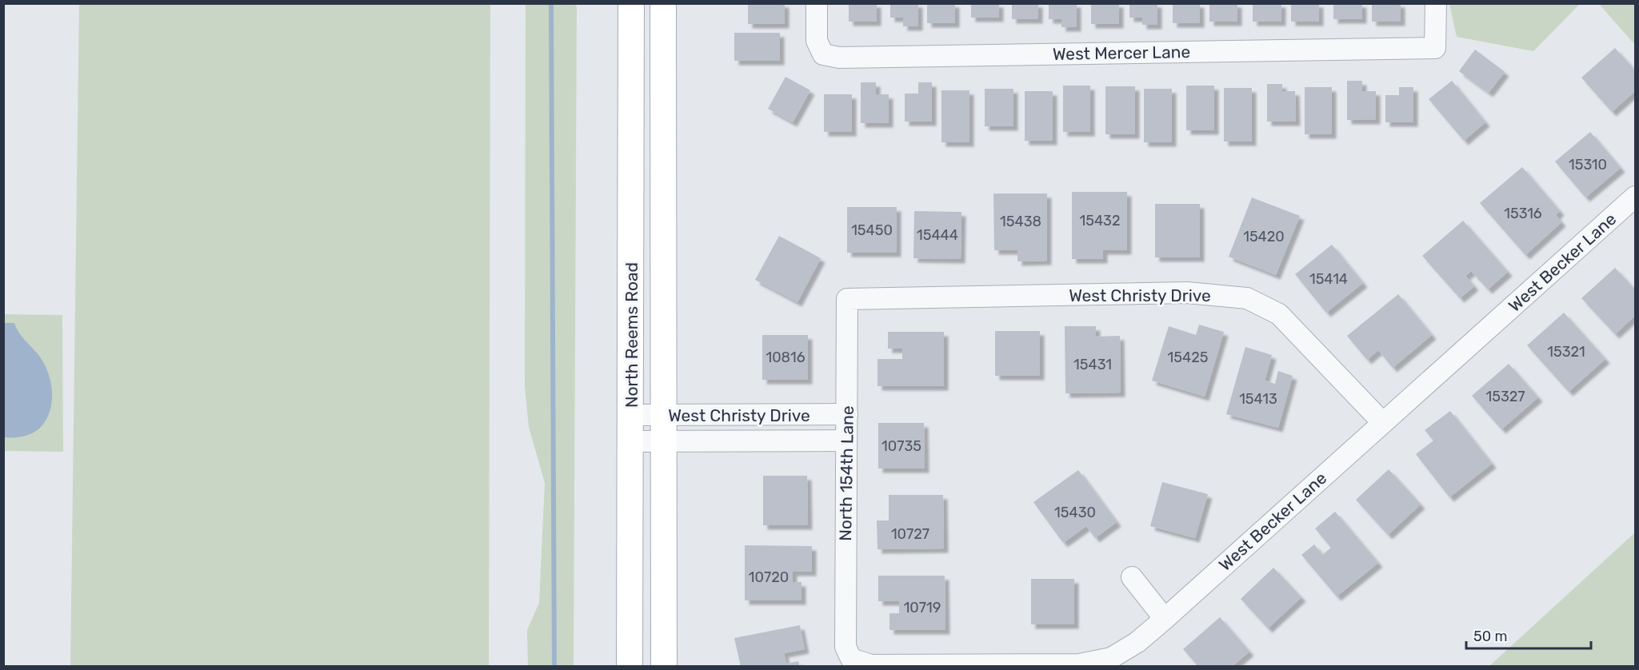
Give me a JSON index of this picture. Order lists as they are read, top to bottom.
{
  "streets": {
    "main road": ["North Reems Road"],
    "street": [
      "West Mercer Lane",
      "West Becker Lane",
      "West Christy Drive",
      "North 154th Lane"
    ]
  },
  "crossings": [
    ["West Becker Lane", "West Christy Drive"],
    ["West Becker Lane", "North 154th Lane"],
    ["West Christy Drive", "North Reems Road"],
    ["West Christy Drive", "North 154th Lane"]
  ],
  "house_numbers": [
    "15310",
    "15316",
    "15432",
    "15438",
    "15450",
    "15444",
    "15420",
    "15414",
    "15321",
    "10816",
    "15425",
    "15431",
    "15327",
    "15413",
    "10735",
    "15430",
    "10727",
    "10720",
    "10719"
  ],
  "scale_bar": "50 m"
}
